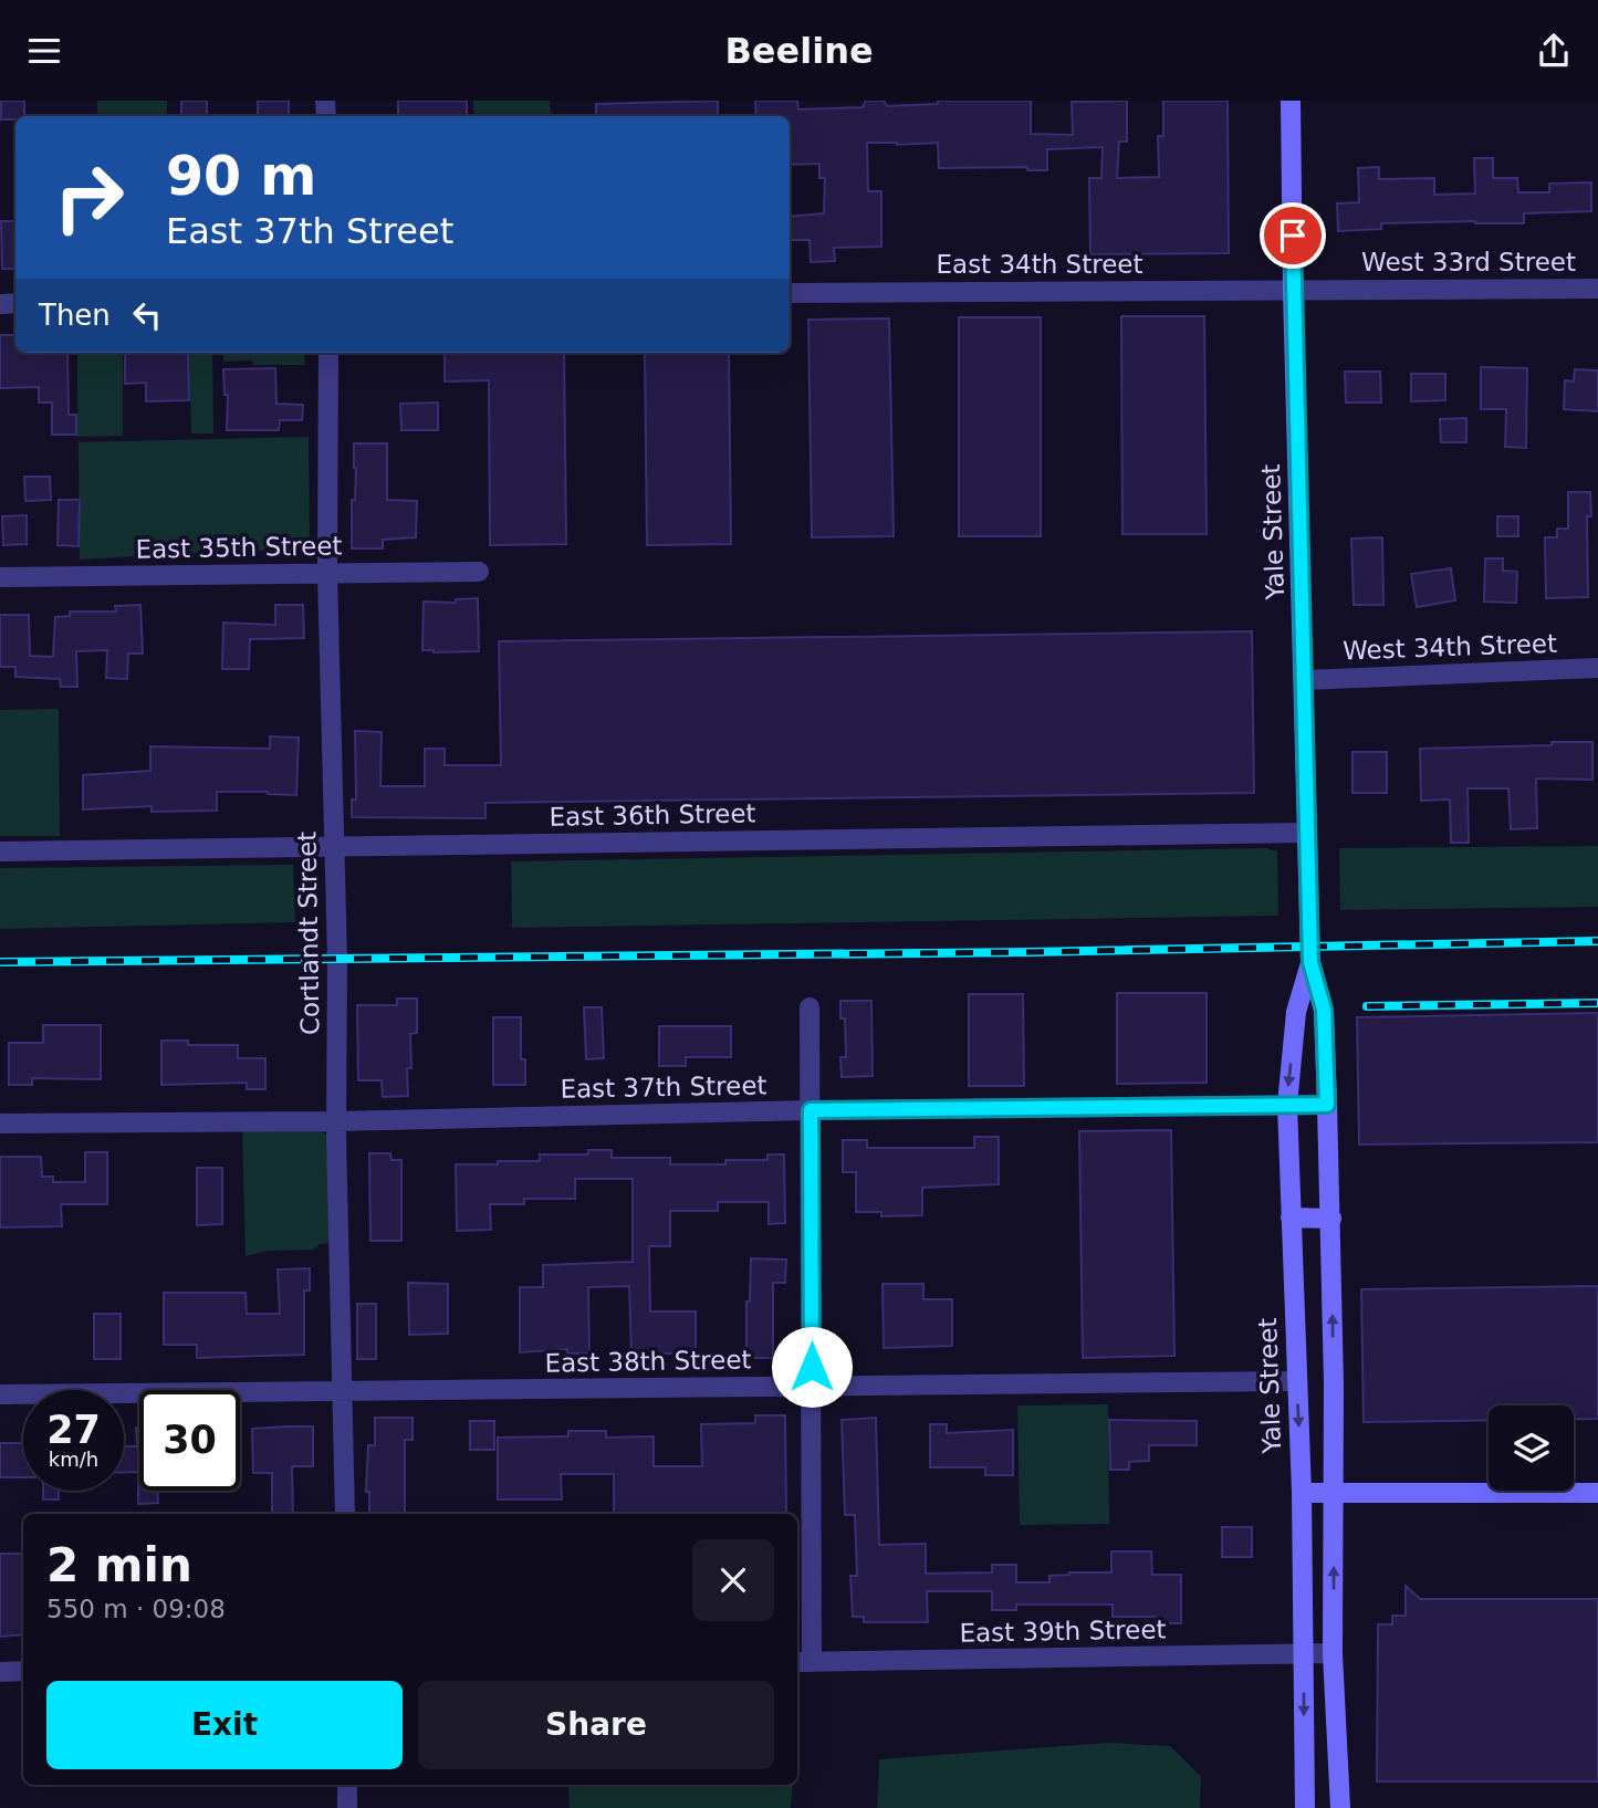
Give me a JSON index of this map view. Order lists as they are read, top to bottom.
{
  "streets": {
    "main road": ["Yale Street"],
    "street": [
      "West 33rd Street",
      "East 34th Street",
      "East 35th Street",
      "West 34th Street",
      "East 36th Street",
      "Cortlandt Street",
      "East 37th Street",
      "East 38th Street",
      "East 39th Street"
    ]
  },
  "crossings": [
    ["West 33rd Street", "East 34th Street"],
    ["West 33rd Street", "Yale Street"],
    ["East 34th Street", "Yale Street"],
    ["Yale Street", "West 34th Street"],
    ["Yale Street", "East 36th Street"],
    ["Yale Street", "East 37th Street"],
    ["Yale Street", "East 38th Street"],
    ["Yale Street", "East 39th Street"],
    ["East 35th Street", "Cortlandt Street"],
    ["East 36th Street", "Cortlandt Street"],
    ["Cortlandt Street", "East 37th Street"],
    ["Cortlandt Street", "East 38th Street"]
  ],
  "page": {
    "header": "Beeline",
    "turn": ["90 m", "East 37th Street"],
    "then": "Then",
    "speed": "27 km/h",
    "limit": "30",
    "heading": ["2 min", "550 m · 09:08"],
    "buttons": ["Exit", "Share"]
  }
}
